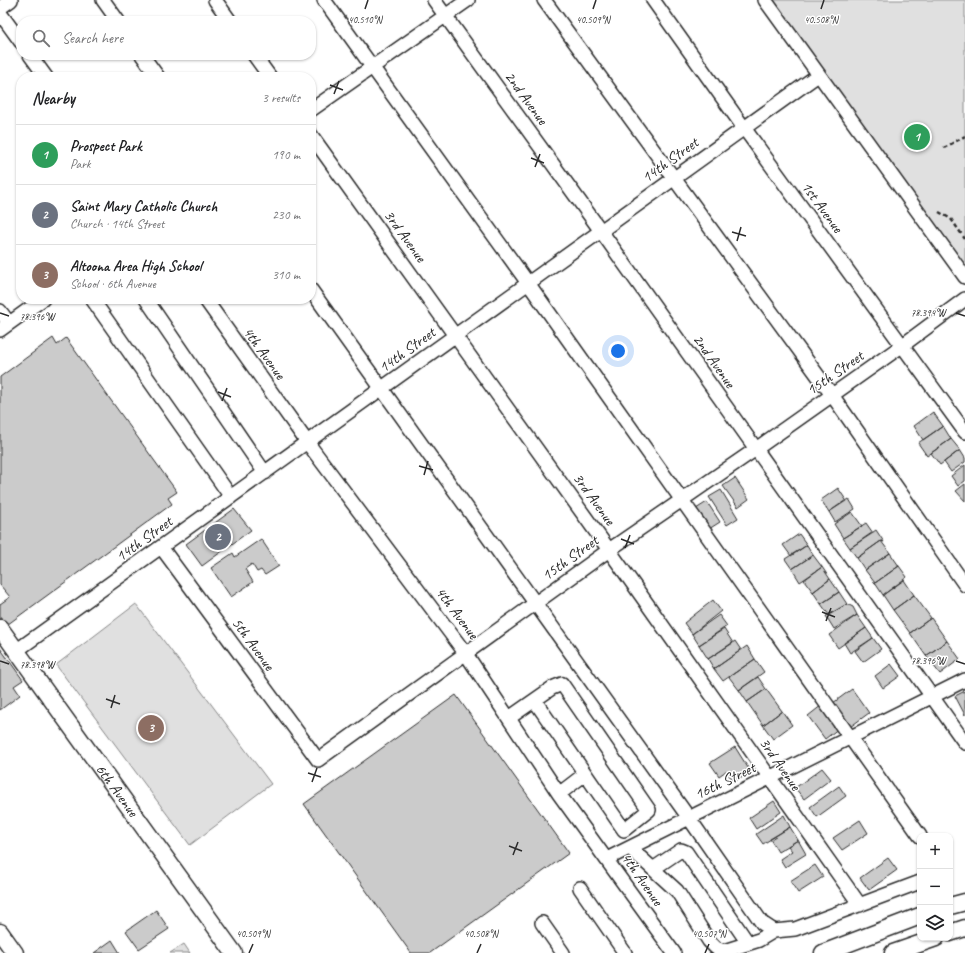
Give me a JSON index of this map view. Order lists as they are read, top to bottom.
{
  "streets": {
    "main road": ["6th Avenue"],
    "street": [
      "2nd Avenue",
      "14th Street",
      "1st Avenue",
      "3rd Avenue",
      "4th Avenue",
      "15th Street",
      "5th Avenue",
      "16th Street"
    ]
  },
  "crossings": [
    ["2nd Avenue", "14th Street"],
    ["2nd Avenue", "15th Street"],
    ["2nd Avenue", "16th Street"],
    ["14th Street", "1st Avenue"],
    ["14th Street", "3rd Avenue"],
    ["14th Street", "4th Avenue"],
    ["14th Street", "5th Avenue"],
    ["14th Street", "6th Avenue"],
    ["1st Avenue", "15th Street"],
    ["3rd Avenue", "15th Street"],
    ["3rd Avenue", "16th Street"],
    ["4th Avenue", "15th Street"],
    ["4th Avenue", "16th Street"],
    ["15th Street", "5th Avenue"]
  ],
  "page": {
    "search": "Search here",
    "heading": ["Nearby", "3 results"],
    "pins": ["1", "2", "3"],
    "list": [
      {
        "mark": "1",
        "name": "Prospect Park",
        "note": "Park",
        "value": "190 m"
      },
      {
        "mark": "2",
        "name": "Saint Mary Catholic Church",
        "note": "Church · 14th Street",
        "value": "230 m"
      },
      {
        "mark": "3",
        "name": "Altoona Area High School",
        "note": "School · 6th Avenue",
        "value": "310 m"
      }
    ],
    "map_buttons": ["+", "−"]
  },
  "coordinates": [
    "40.510°N",
    "40.509°N",
    "40.508°N",
    "78.394°W",
    "78.396°W",
    "78.398°W",
    "40.507°N"
  ]
}
